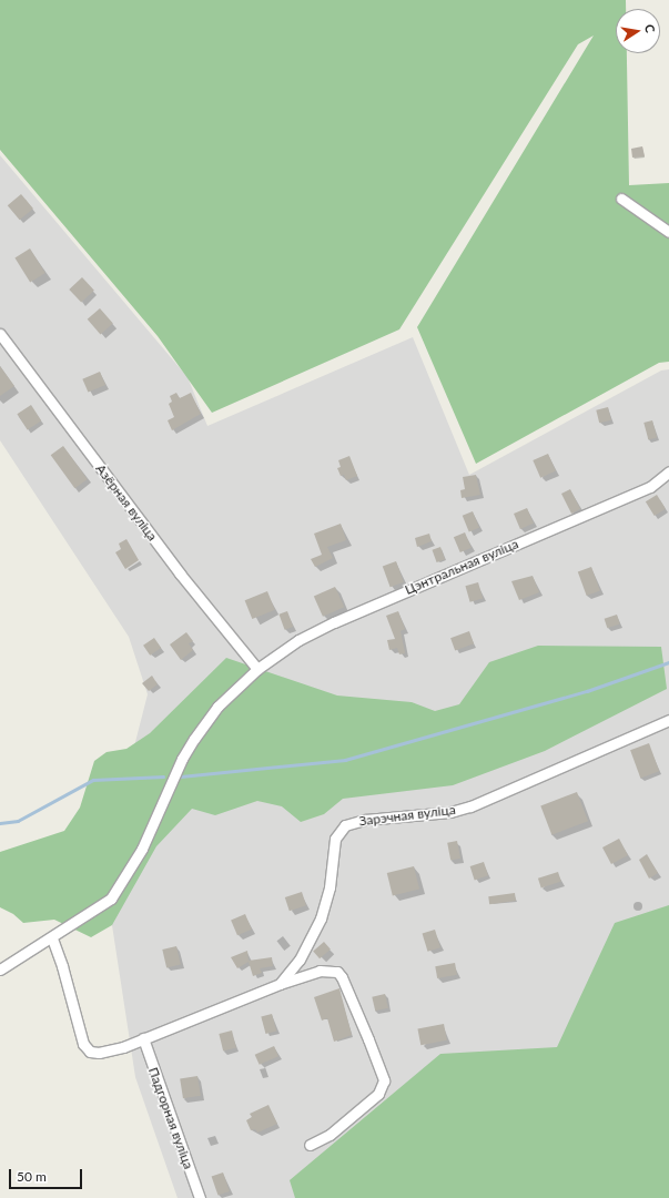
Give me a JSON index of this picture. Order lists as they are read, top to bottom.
{
  "streets": {
    "street": [
      "Азёрная вуліца",
      "Цэнтральная вуліца",
      "Зарэчная вуліца",
      "Падгорная вуліца"
    ]
  },
  "crossings": [
    ["Азёрная вуліца", "Цэнтральная вуліца"]
  ],
  "scale_bar": "50 m",
  "north": "right"
}
